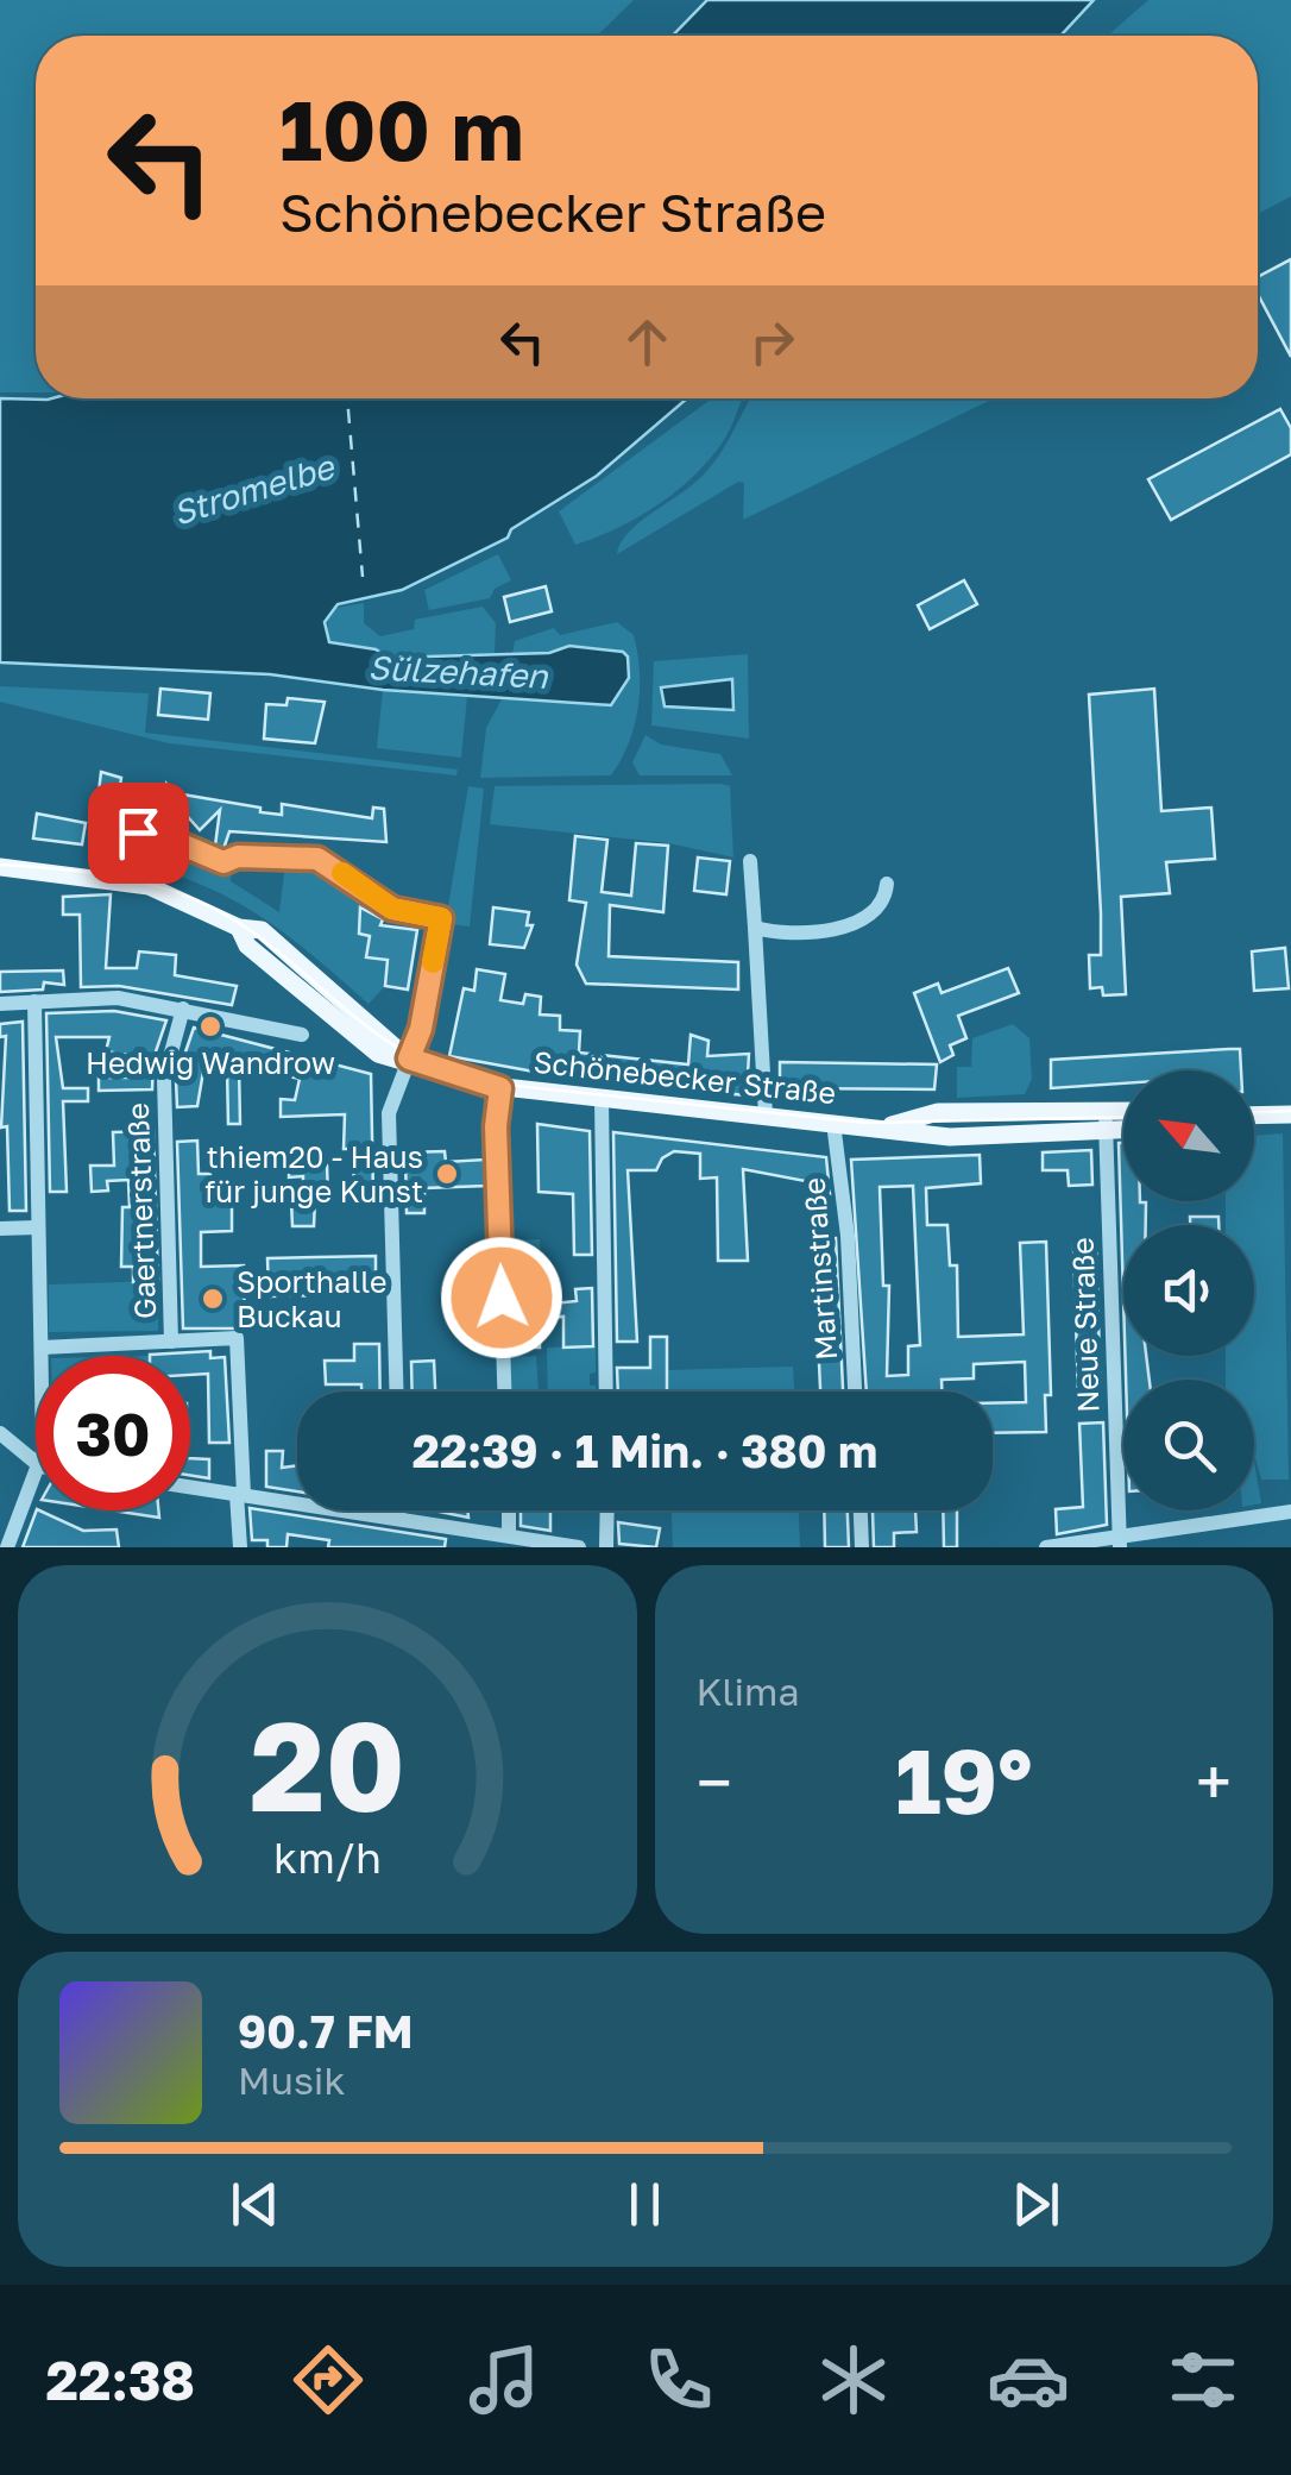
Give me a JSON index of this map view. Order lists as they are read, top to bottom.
{
  "streets": {
    "main road": ["Schönebecker Straße"],
    "street": ["Gaertnerstraße", "Martinstraße", "Neue Straße"]
  },
  "crossings": [
    ["Schönebecker Straße", "Martinstraße"],
    ["Schönebecker Straße", "Neue Straße"]
  ],
  "water": ["Stromelbe", "Sülzehafen"],
  "places": ["Hedwig Wandrow", "thiem20 - Haus für junge Kunst", "Sporthalle Buckau"],
  "north": "top left",
  "page": {
    "turn": ["100 m", "Schönebecker Straße"],
    "limit": "30",
    "trip": "22:39 · 1 Min. · 380 m",
    "tile": "Klima",
    "heat": ["−", "19°", "+"],
    "song": ["90.7 FM", "Musik"],
    "tabs": "22:38",
    "gauge": ["20", "km/h"]
  }
}
